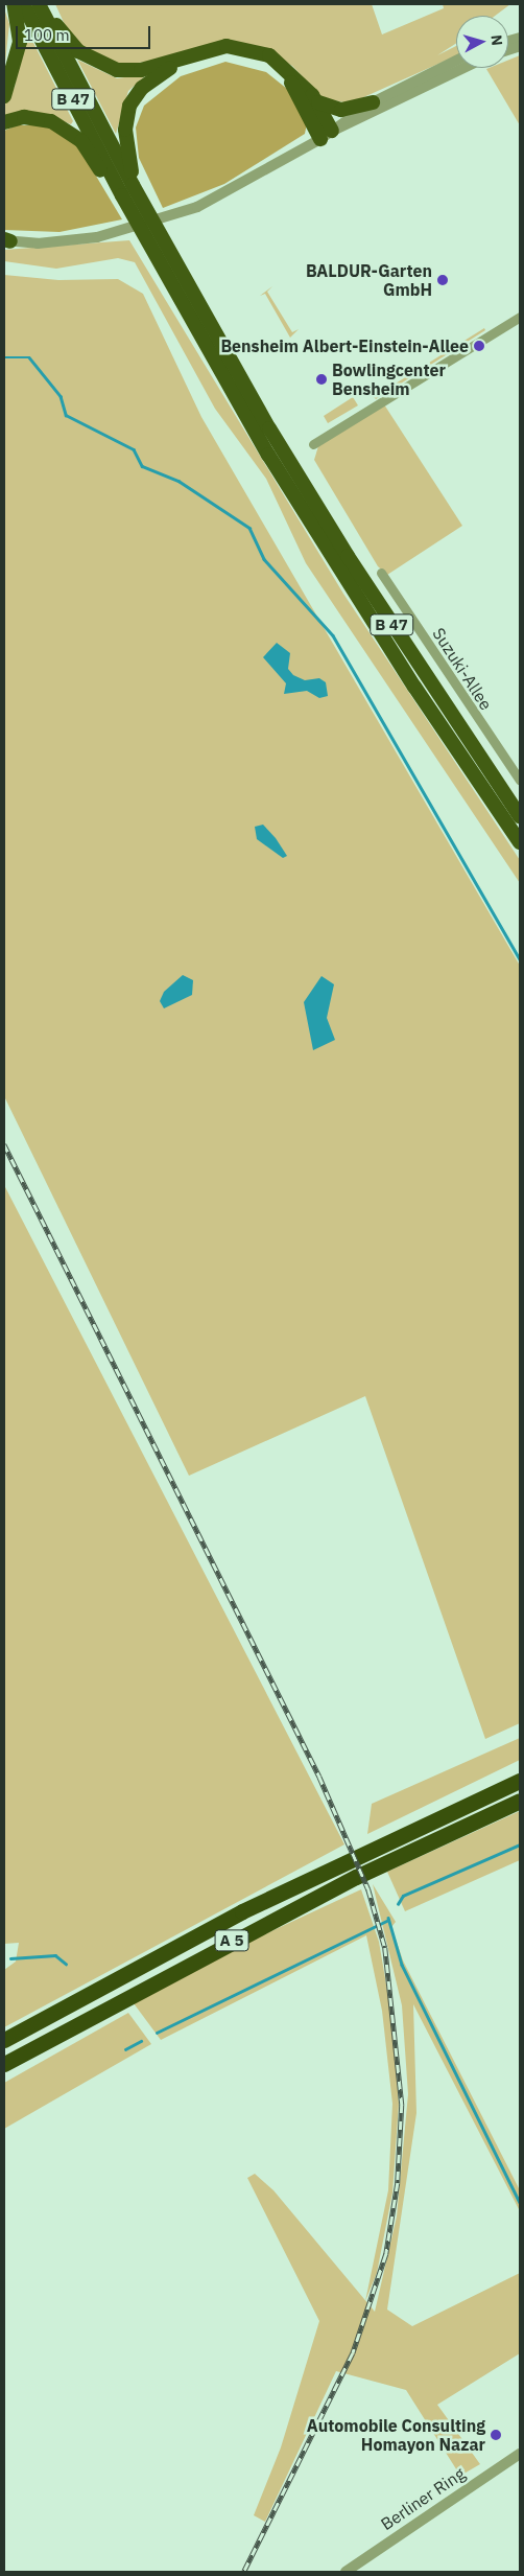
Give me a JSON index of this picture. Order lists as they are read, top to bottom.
{
  "streets": {
    "highway": ["B 47", "A 5"],
    "street": ["Suzuki-Allee", "Berliner Ring"]
  },
  "places": [
    "BALDUR-Garten GmbH",
    "Bensheim Albert-Einstein-Allee",
    "Bowlingcenter Bensheim",
    "Automobile Consulting Homayon Nazar"
  ],
  "scale_bar": "100 m",
  "north": "right"
}
